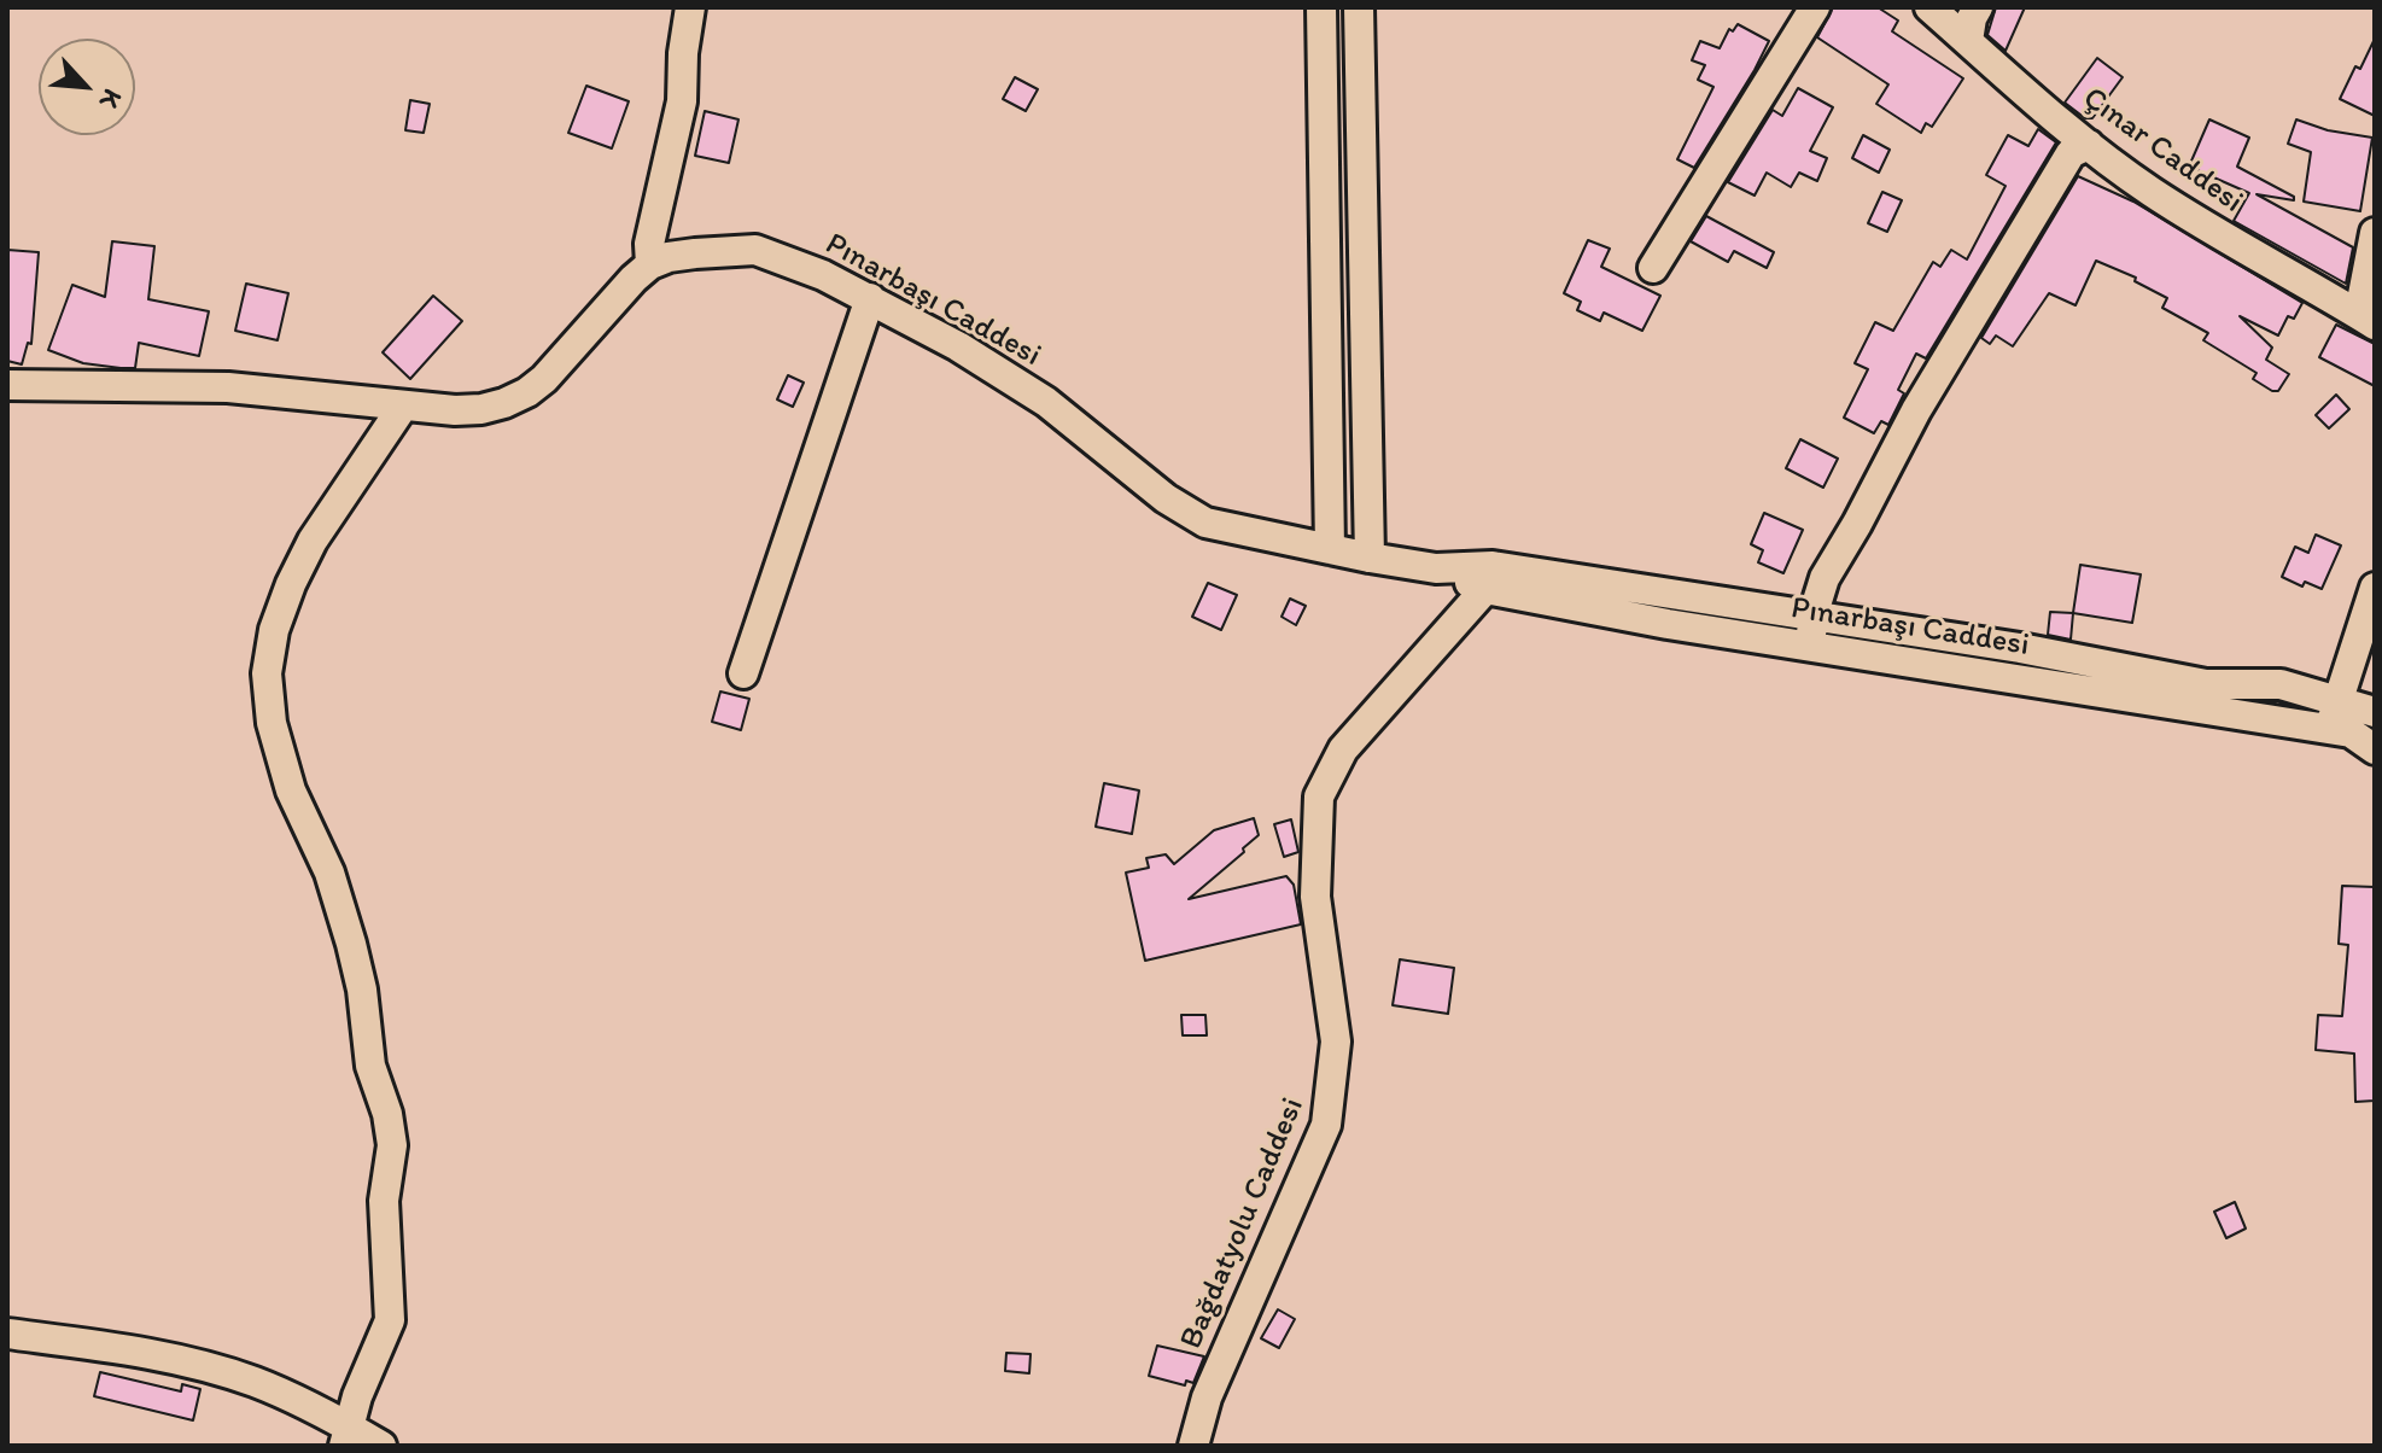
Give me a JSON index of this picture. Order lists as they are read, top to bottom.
{
  "streets": {
    "street": ["Çınar Caddesi", "Pınarbaşı Caddesi", "Bağdatyolu Caddesi"]
  },
  "crossings": [
    ["Pınarbaşı Caddesi", "Bağdatyolu Caddesi"]
  ],
  "north": "bottom right"
}
